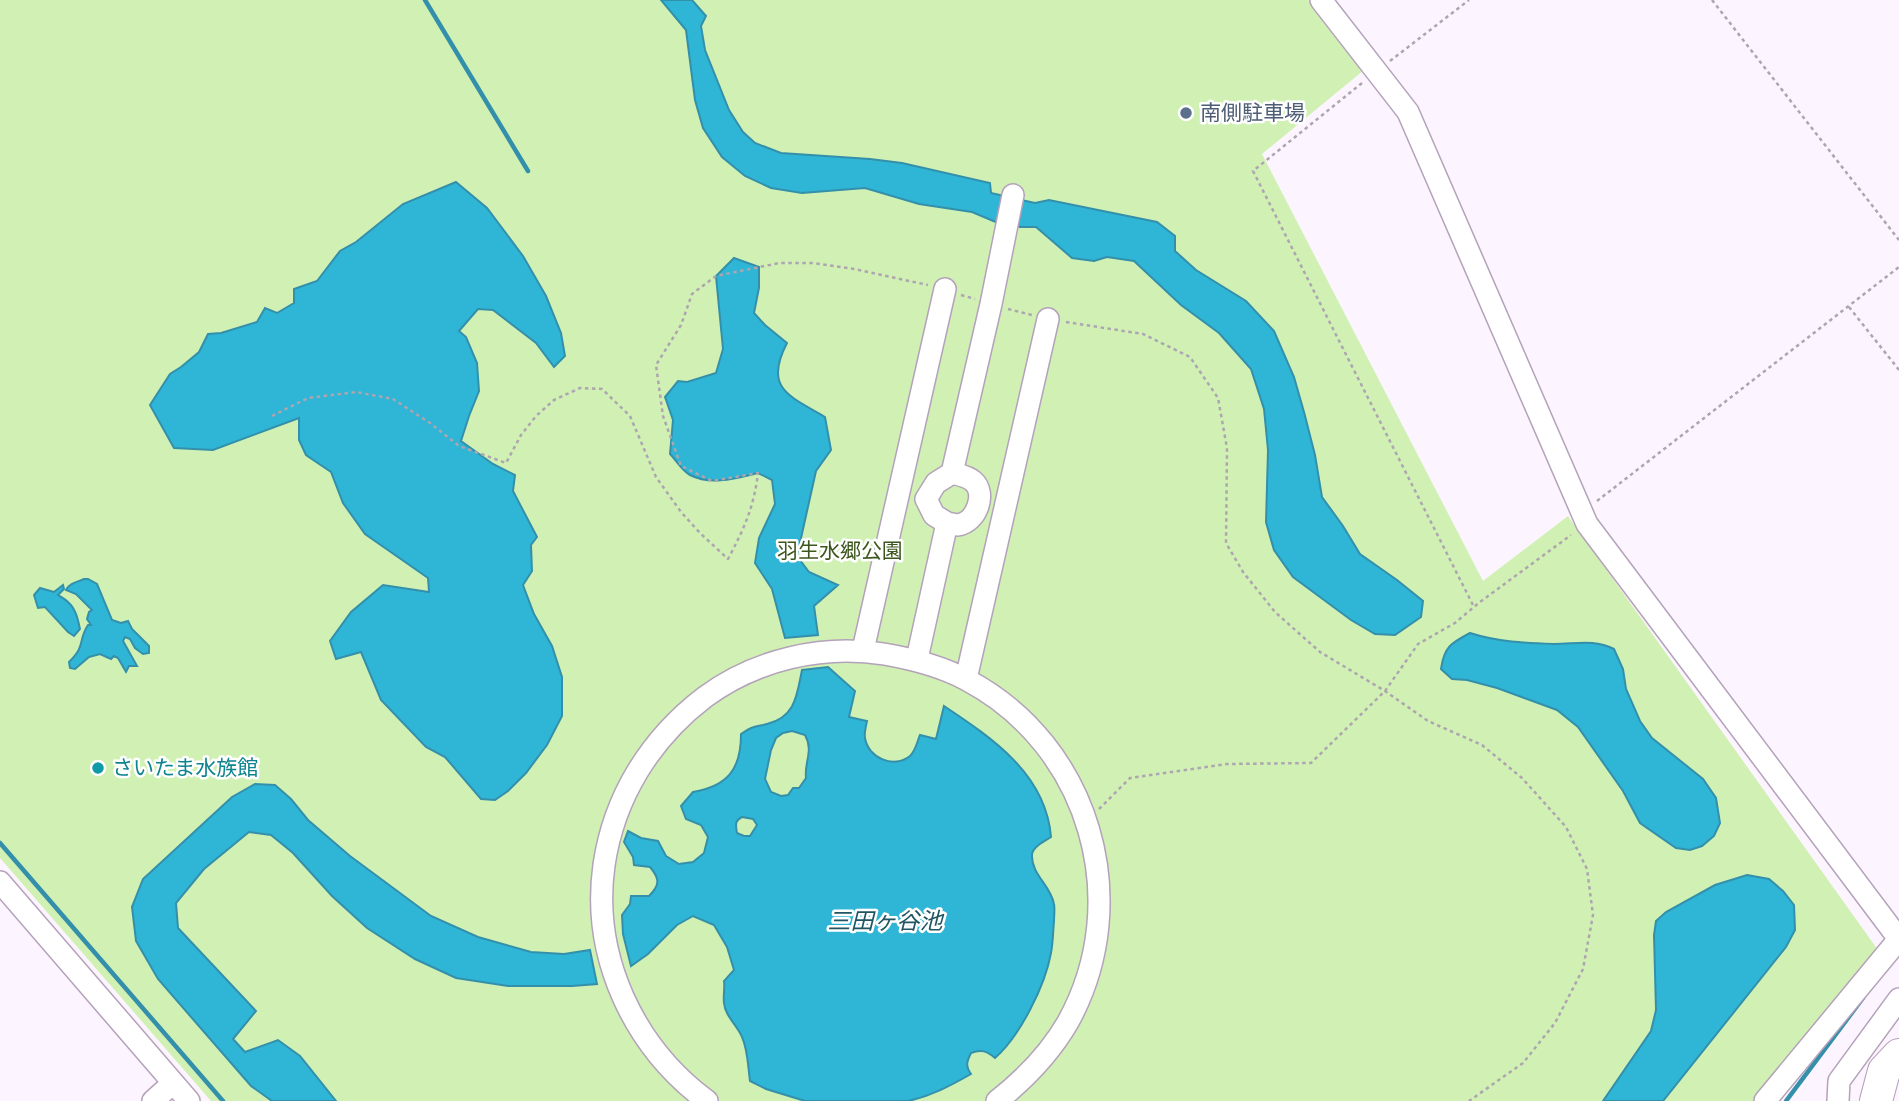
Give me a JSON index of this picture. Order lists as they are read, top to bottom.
{
  "water": ["三田ヶ谷池"],
  "parks": ["羽生水郷公園"],
  "places": ["南側駐車場", "さいたま水族館"]
}
